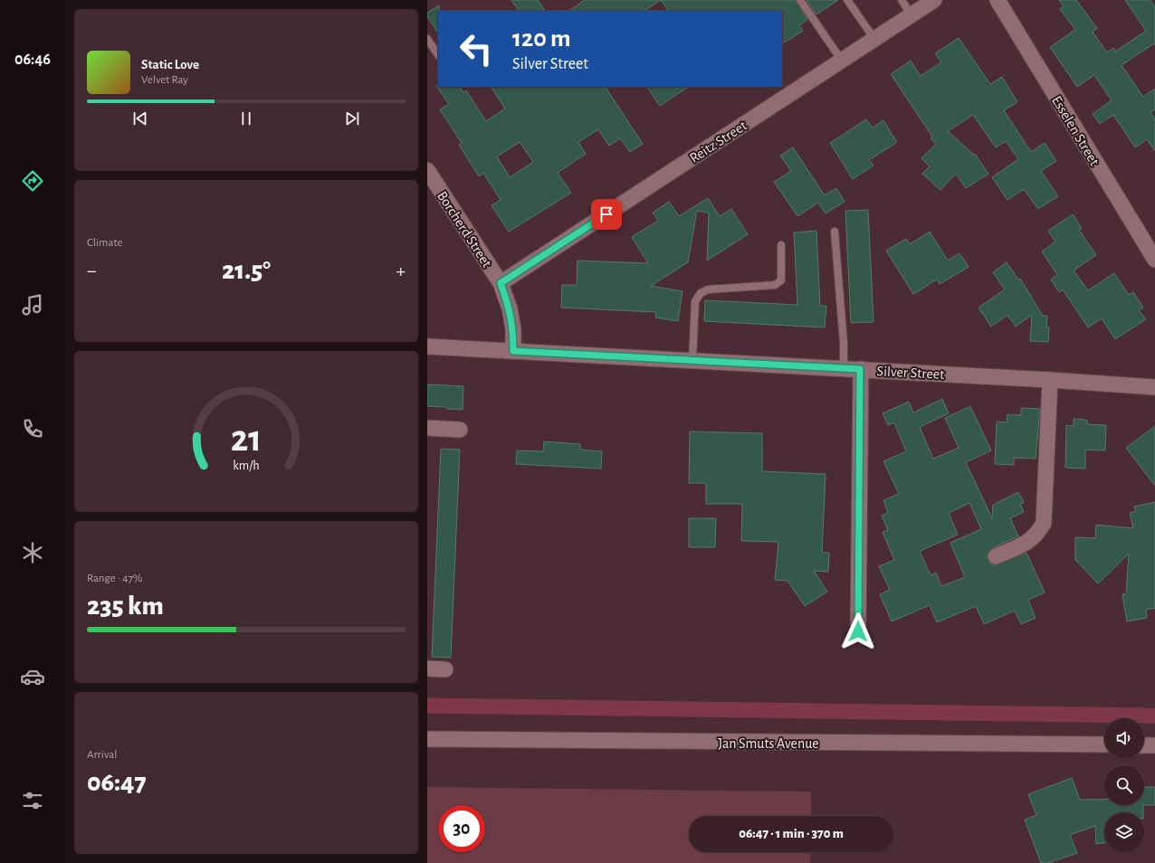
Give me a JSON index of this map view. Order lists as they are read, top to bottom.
{
  "streets": {
    "street": [
      "Esselen Street",
      "Reitz Street",
      "Borcherd Street",
      "Silver Street",
      "Jan Smuts Avenue"
    ]
  },
  "crossings": [
    ["Reitz Street", "Borcherd Street"],
    ["Borcherd Street", "Silver Street"]
  ],
  "page": {
    "tabs": "06:46",
    "turn": ["120 m", "Silver Street"],
    "song": ["Static Love", "Velvet Ray"],
    "tile": [
      "Climate",
      ["Range · 47%", "235 km"],
      ["Arrival", "06:47"]
    ],
    "heat": ["−", "21.5°", "+"],
    "limit": "30",
    "trip": "06:47 · 1 min · 370 m",
    "gauge": ["21", "km/h"]
  }
}
